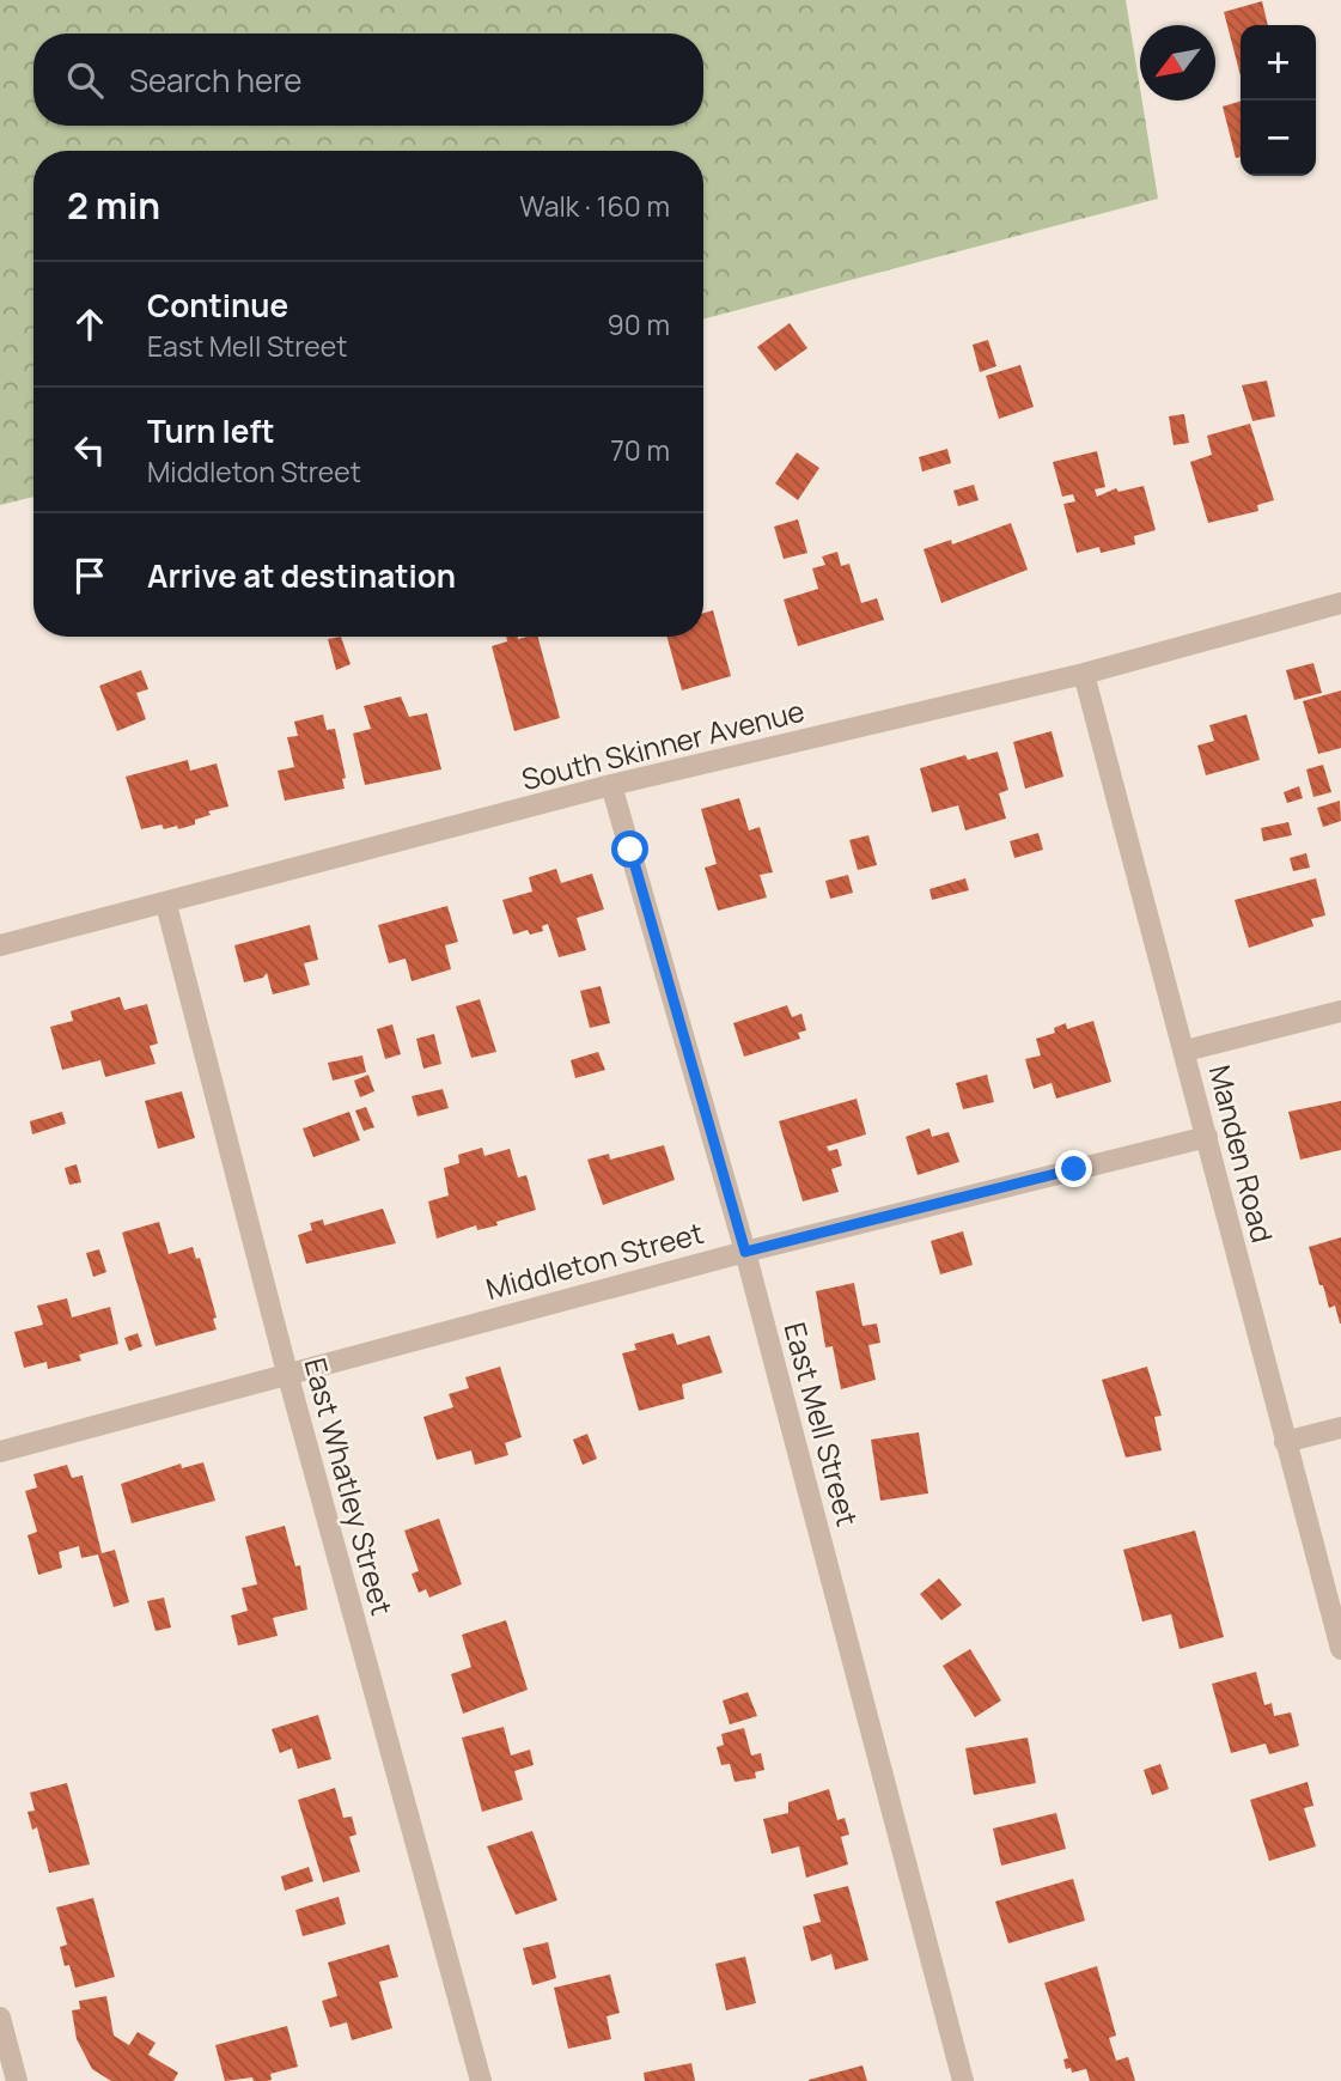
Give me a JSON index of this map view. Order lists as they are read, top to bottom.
{
  "streets": {
    "street": [
      "South Skinner Avenue",
      "Manden Road",
      "Middleton Street",
      "East Mell Street",
      "East Whatley Street"
    ]
  },
  "crossings": [
    ["South Skinner Avenue", "Manden Road"],
    ["South Skinner Avenue", "East Mell Street"],
    ["South Skinner Avenue", "East Whatley Street"],
    ["Manden Road", "Middleton Street"],
    ["Middleton Street", "East Mell Street"],
    ["Middleton Street", "East Whatley Street"]
  ],
  "north": "bottom left",
  "page": {
    "map_buttons": ["+", "−"],
    "search": "Search here",
    "heading": ["2 min", "Walk · 160 m"],
    "list": [
      ["Continue", "East Mell Street", "90 m"],
      ["Turn left", "Middleton Street", "70 m"],
      "Arrive at destination"
    ]
  }
}
